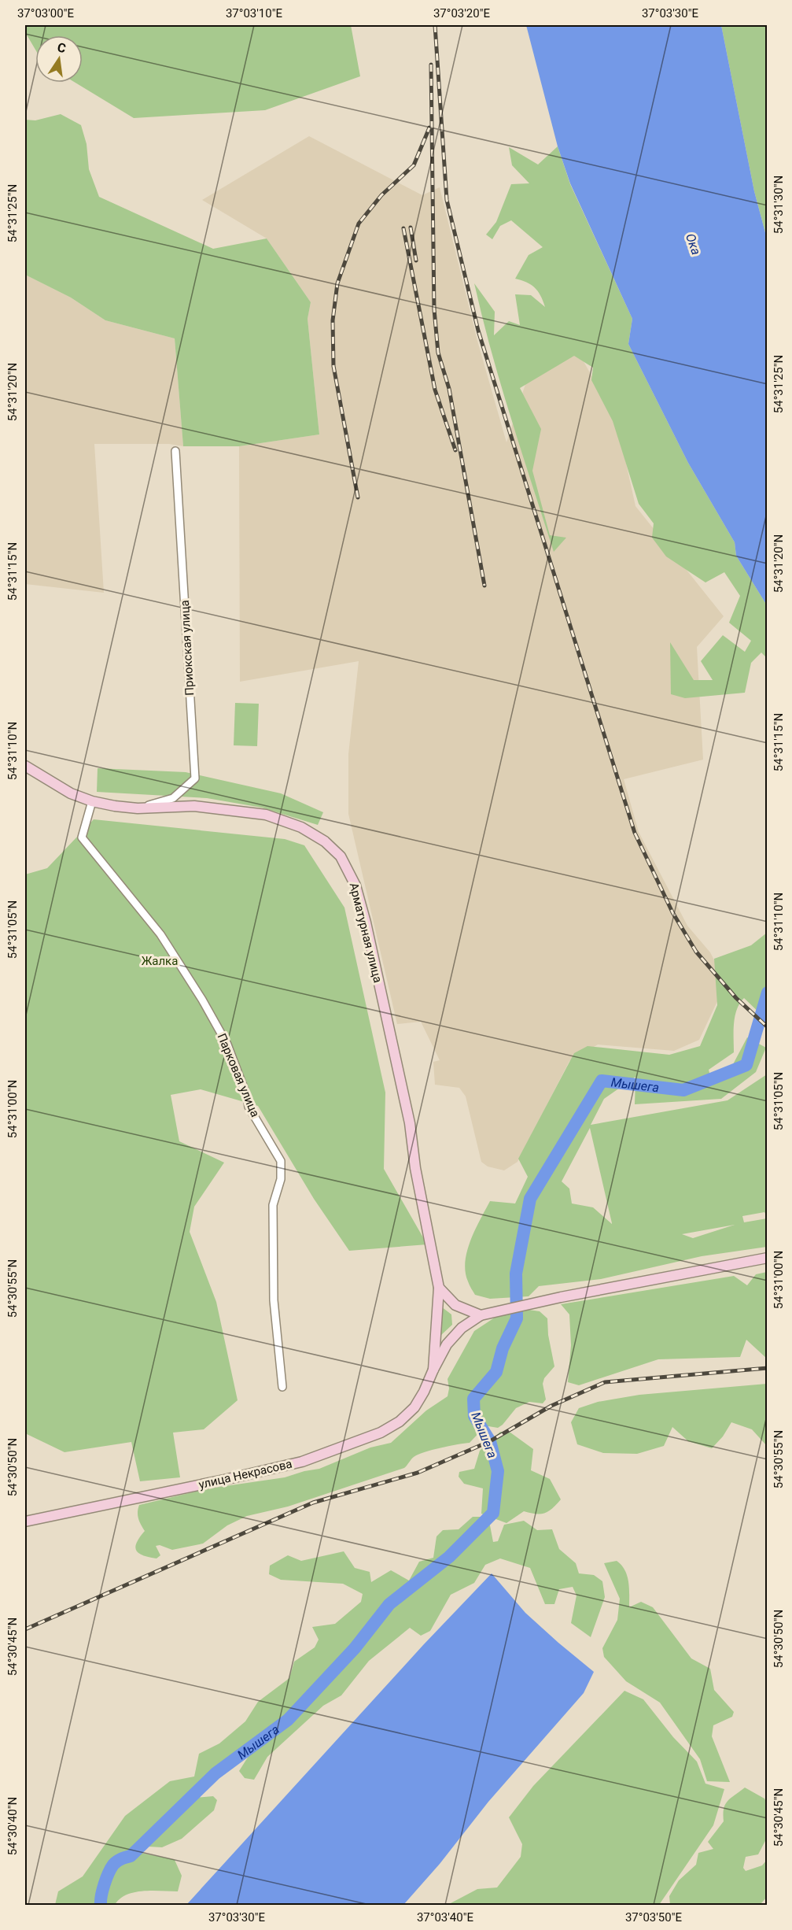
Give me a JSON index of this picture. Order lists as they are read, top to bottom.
{
  "streets": {
    "street": [
      "Приокская улица",
      "Арматурная улица",
      "Парковая улица",
      "улица Некрасова"
    ]
  },
  "crossings": [
    ["Приокская улица", "Арматурная улица"],
    ["Арматурная улица", "Парковая улица"],
    ["Арматурная улица", "улица Некрасова"]
  ],
  "water": ["Ока", "Мышега"],
  "parks": ["Жалка"],
  "north": "top",
  "coordinates": [
    "37°03'00\"E",
    "37°03'10\"E",
    "37°03'20\"E",
    "37°03'30\"E",
    "54°31'30\"N",
    "54°31'25\"N",
    "54°31'20\"N",
    "54°31'15\"N",
    "54°31'10\"N",
    "54°31'05\"N",
    "54°31'00\"N",
    "54°30'55\"N",
    "54°30'50\"N",
    "54°30'45\"N",
    "54°30'40\"N",
    "37°03'40\"E",
    "37°03'50\"E"
  ]
}
